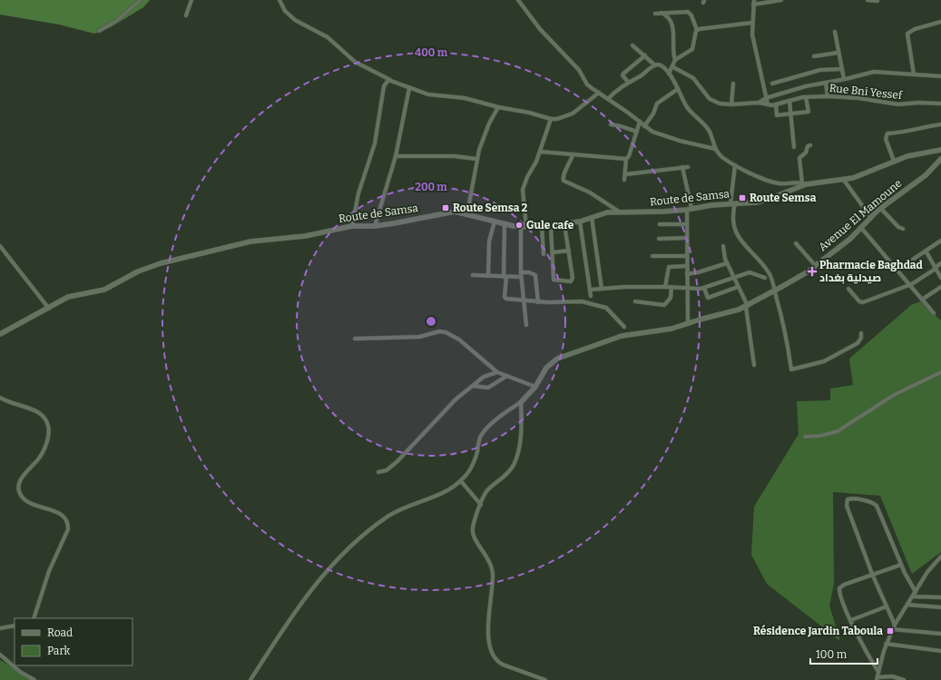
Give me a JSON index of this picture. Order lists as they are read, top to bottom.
{
  "streets": {
    "street": ["Rue Bni Yessef", "Route de Samsa", "Avenue El Mamoune"]
  },
  "places": {
    "transit": ["Route Semsa", "Route Semsa 2", "Résidence Jardin Taboula"],
    "other": ["Gule cafe"],
    "health": ["Pharmacie Baghdad صيدلية بغداد"]
  },
  "legend": ["Road", "Park"],
  "scale_bar": "100 m",
  "rings": ["400 m", "200 m"]
}
